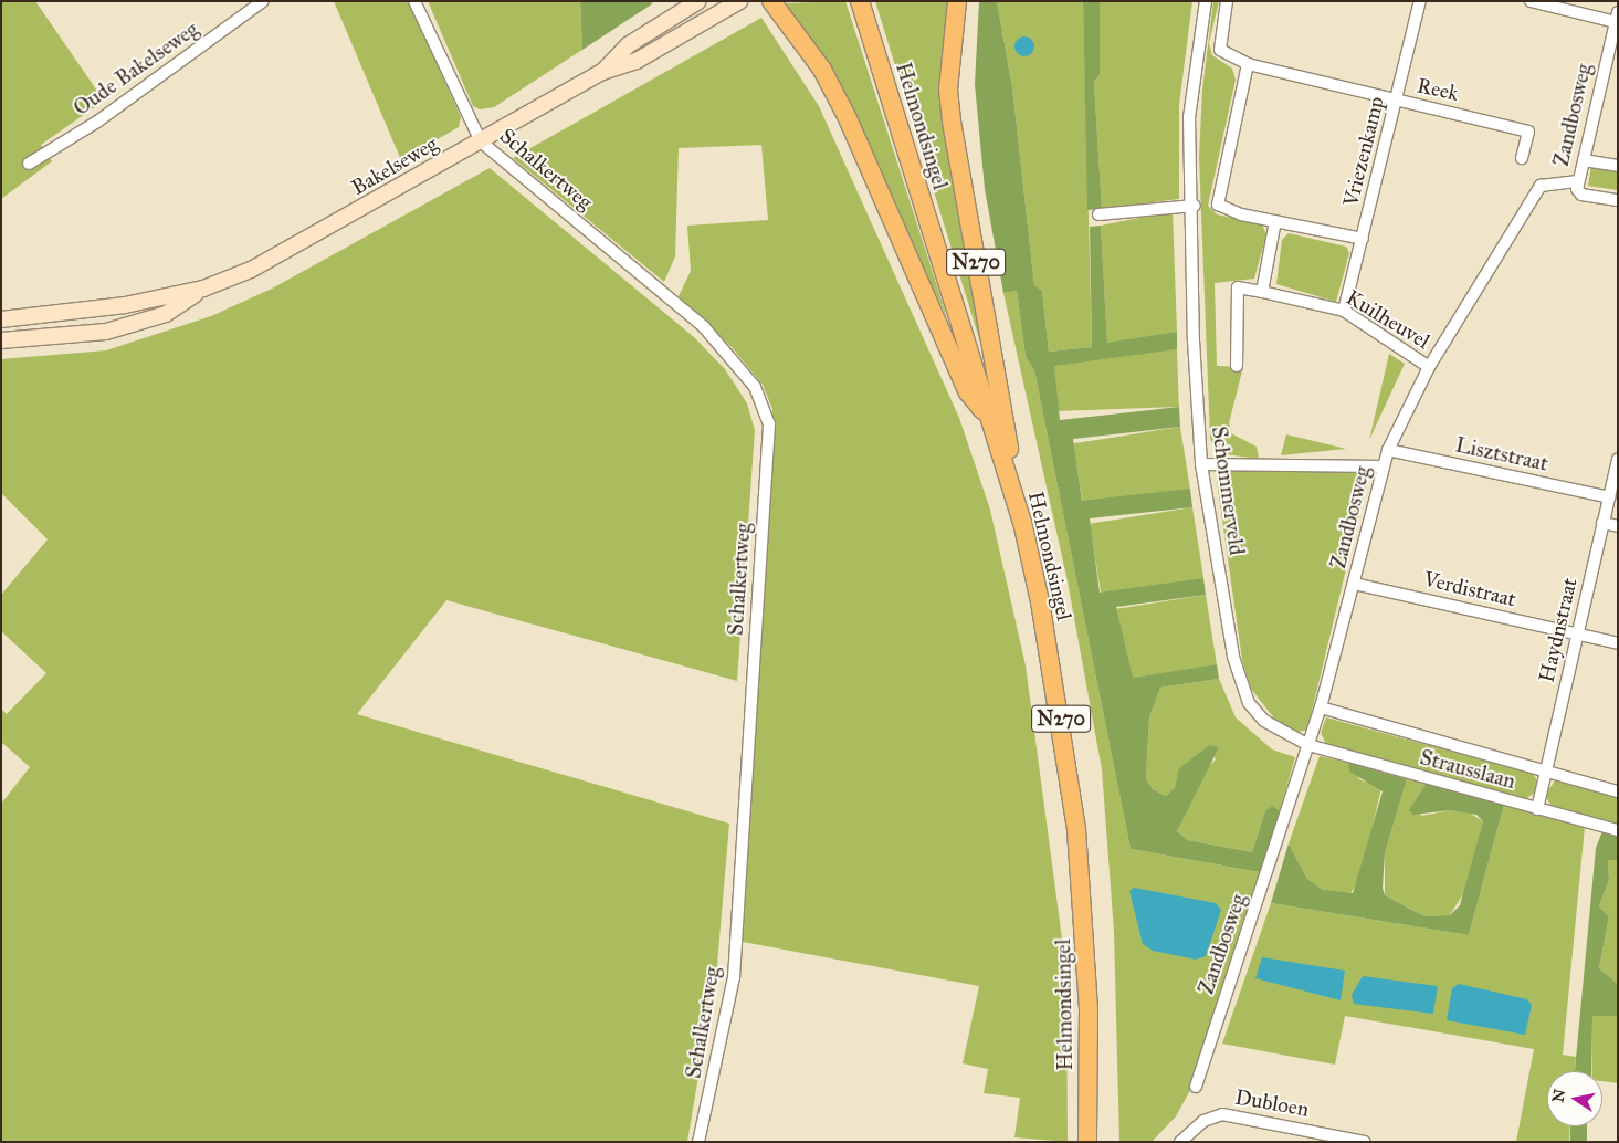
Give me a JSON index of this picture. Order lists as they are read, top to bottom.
{
  "streets": {
    "main road": ["Helmondsingel", "Bakelseweg", "N270"],
    "street": [
      "Oude Bakelseweg",
      "Reek",
      "Zandbosweg",
      "Vriezenkamp",
      "Schalkertweg",
      "Kuilheuvel",
      "Lisztstraat",
      "Schommerveld",
      "Verdistraat",
      "Haydnstraat",
      "Strausslaan",
      "Dubloen"
    ]
  },
  "crossings": [
    ["Reek", "Vriezenkamp"],
    ["Zandbosweg", "Kuilheuvel"],
    ["Zandbosweg", "Lisztstraat"],
    ["Zandbosweg", "Schommerveld"],
    ["Zandbosweg", "Verdistraat"],
    ["Zandbosweg", "Strausslaan"],
    ["Helmondsingel", "N270"],
    ["Vriezenkamp", "Kuilheuvel"],
    ["Bakelseweg", "Schalkertweg"],
    ["Lisztstraat", "Haydnstraat"],
    ["Schommerveld", "Strausslaan"],
    ["Verdistraat", "Haydnstraat"],
    ["Haydnstraat", "Strausslaan"]
  ],
  "north": "left"
}
